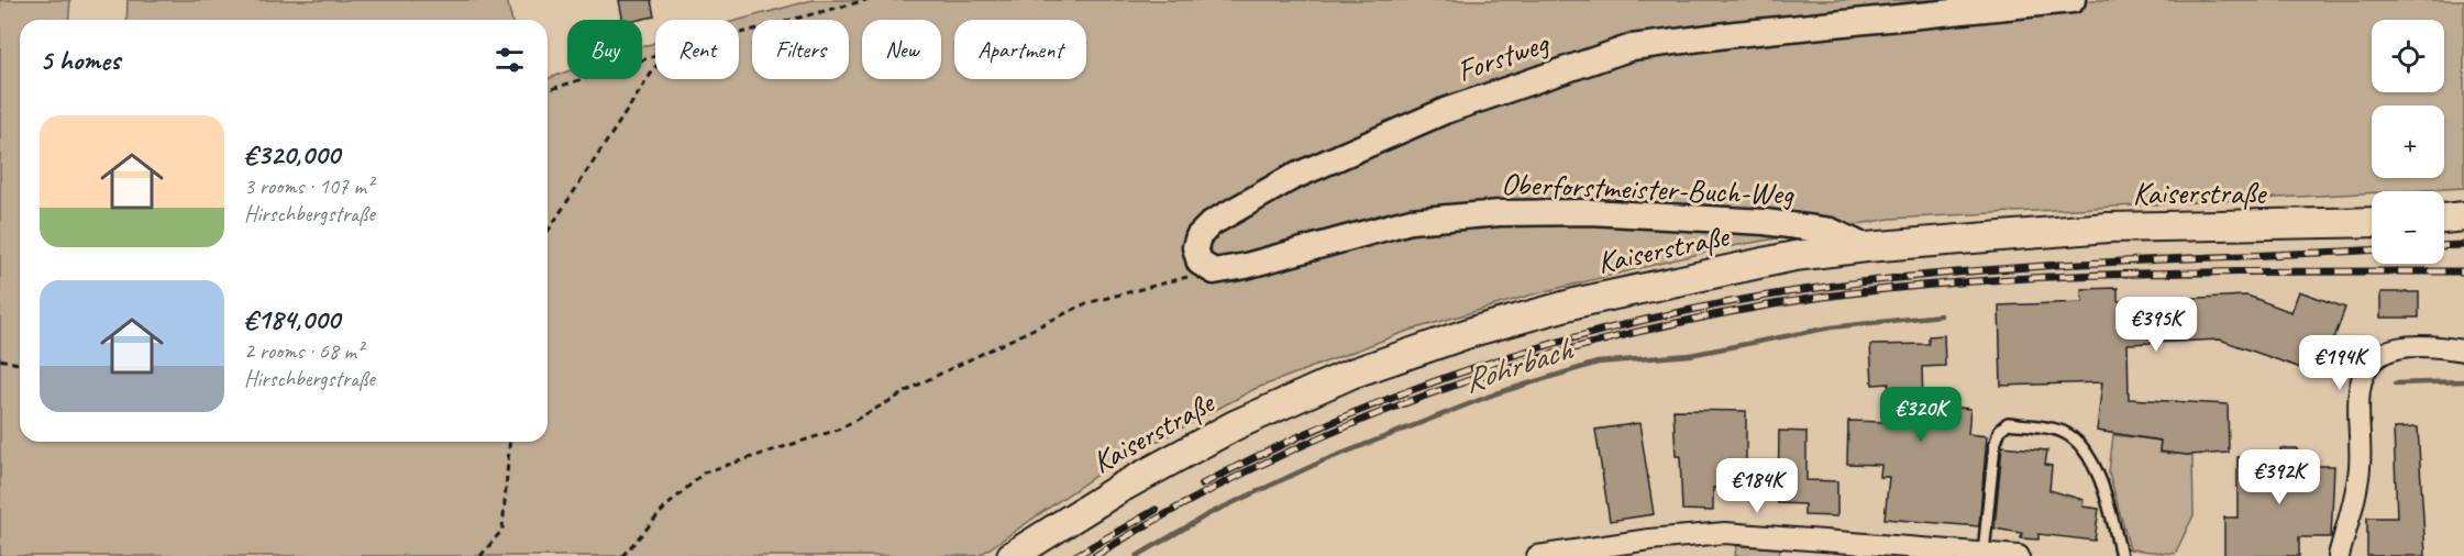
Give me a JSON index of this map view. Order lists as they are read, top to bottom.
{
  "streets": {
    "main road": ["Kaiserstraße"],
    "street": ["Forstweg", "Oberforstmeister-Buch-Weg"]
  },
  "crossings": [
    ["Forstweg", "Oberforstmeister-Buch-Weg"],
    ["Oberforstmeister-Buch-Weg", "Kaiserstraße"]
  ],
  "water": ["Rohrbach"],
  "page": {
    "map_buttons": ["+", "−"],
    "chip": [
      "Buy",
      "Rent",
      "Filters",
      "New",
      "Apartment"
    ],
    "heading": "5 homes",
    "list": [
      {
        "name": "€320,000",
        "note": "3 rooms · 107 m² · Hirschbergstraße"
      },
      {
        "name": "€184,000",
        "note": "2 rooms · 68 m² · Hirschbergstraße"
      }
    ],
    "price": [
      "€395K",
      "€194K",
      "€320K",
      "€392K",
      "€184K"
    ]
  }
}
